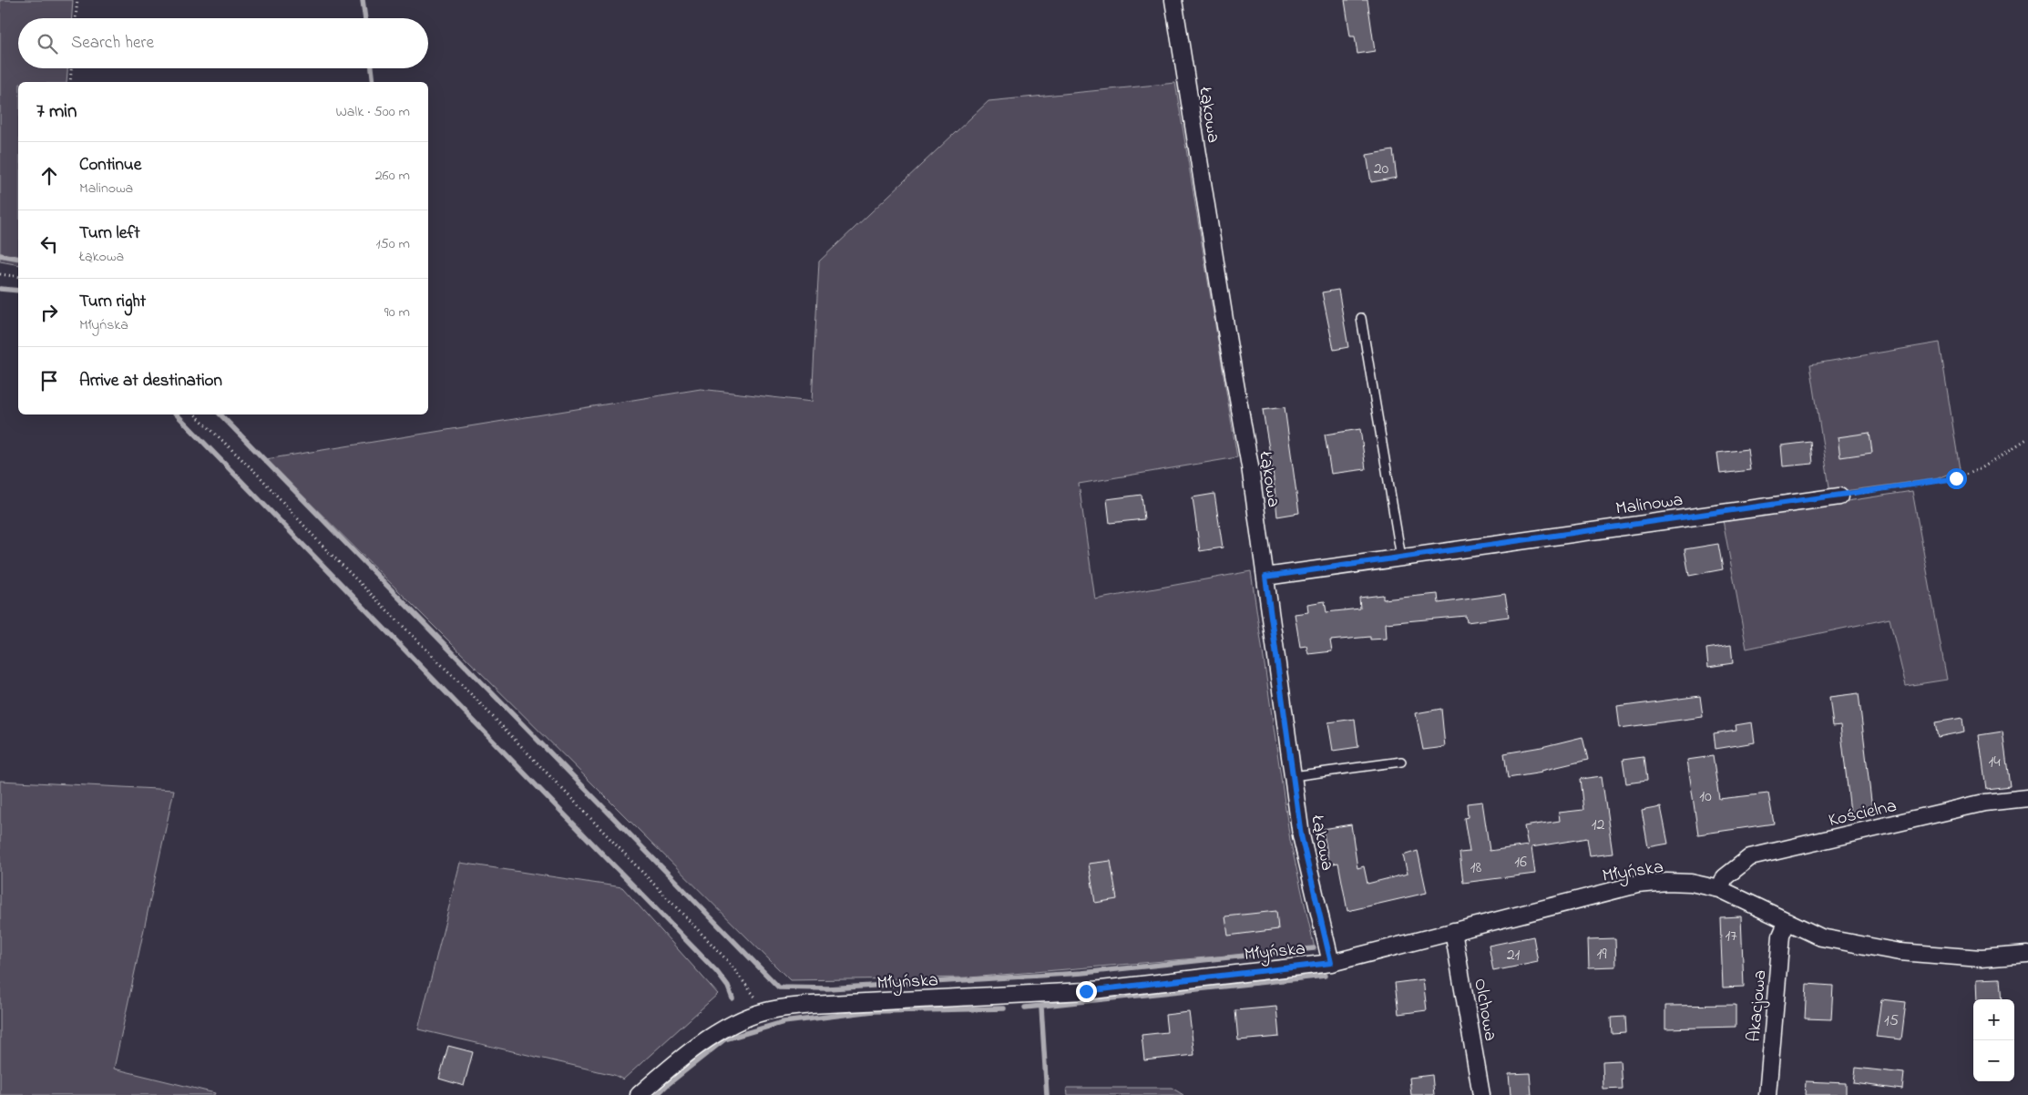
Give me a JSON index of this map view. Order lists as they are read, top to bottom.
{
  "streets": {
    "street": [
      "Łąkowa",
      "Malinowa",
      "Kościelna",
      "Młyńska",
      "Akacjowa",
      "Olchowa"
    ]
  },
  "crossings": [
    ["Łąkowa", "Malinowa"],
    ["Łąkowa", "Młyńska"],
    ["Kościelna", "Młyńska"],
    ["Młyńska", "Akacjowa"],
    ["Młyńska", "Olchowa"]
  ],
  "house_numbers": [
    "20",
    "14",
    "10",
    "12",
    "16",
    "18",
    "17",
    "19",
    "21",
    "15"
  ],
  "page": {
    "search": "Search here",
    "heading": ["7 min", "Walk · 500 m"],
    "list": [
      ["Continue", "Malinowa", "260 m"],
      ["Turn left", "Łąkowa", "150 m"],
      ["Turn right", "Młyńska", "90 m"],
      "Arrive at destination"
    ],
    "map_buttons": ["+", "−"]
  }
}
